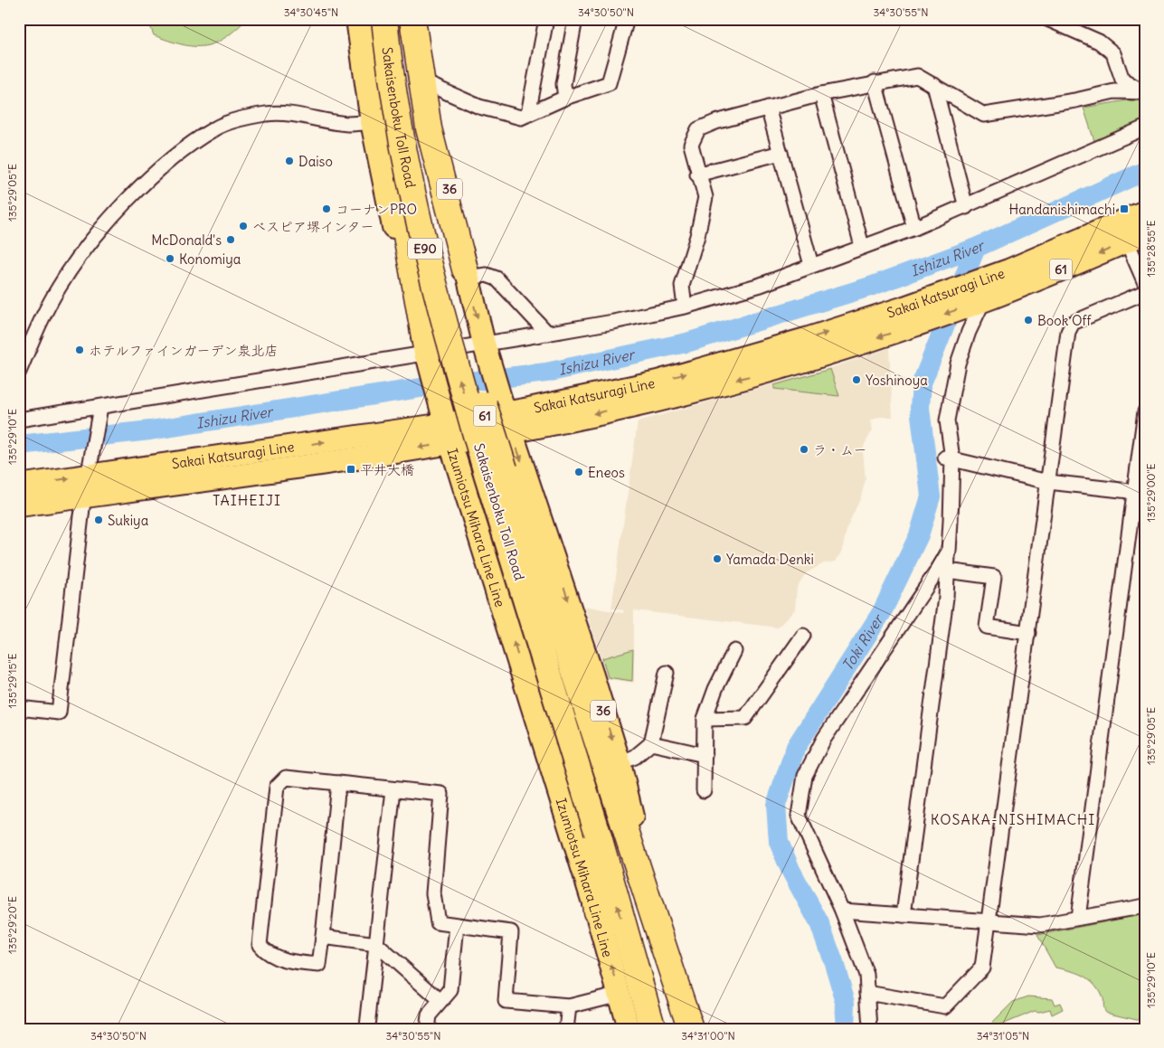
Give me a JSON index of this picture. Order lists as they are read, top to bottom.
{
  "streets": {
    "highway": ["Sakaisenboku Toll Road", "E90"],
    "main road": [
      "36",
      "61",
      "Sakai Katsuragi Line",
      "Izumiotsu Mihara Line Line"
    ]
  },
  "crossings": [
    ["36", "Sakai Katsuragi Line"],
    ["Sakai Katsuragi Line", "Izumiotsu Mihara Line Line"]
  ],
  "districts": ["TAIHEIJI", "KOSAKA-NISHIMACHI"],
  "water": ["Ishizu River", "Toki River"],
  "places": {
    "other": [
      "Daiso",
      "コーナンPRO",
      "べスピア堺インター",
      "McDonald's",
      "Konomiya",
      "Book Off",
      "ホテルファインガーデン泉北店",
      "Yoshinoya",
      "ラ・ムー",
      "Eneos",
      "Sukiya",
      "Yamada Denki"
    ],
    "transit": ["Handanishimachi", "平井大橋"]
  },
  "coordinates": [
    "34°30'45\"N",
    "34°30'50\"N",
    "34°30'55\"N",
    "135°29'05\"E",
    "135°28'55\"E",
    "135°29'10\"E",
    "135°29'00\"E",
    "135°29'15\"E",
    "135°29'20\"E",
    "34°31'00\"N",
    "34°31'05\"N"
  ]
}
